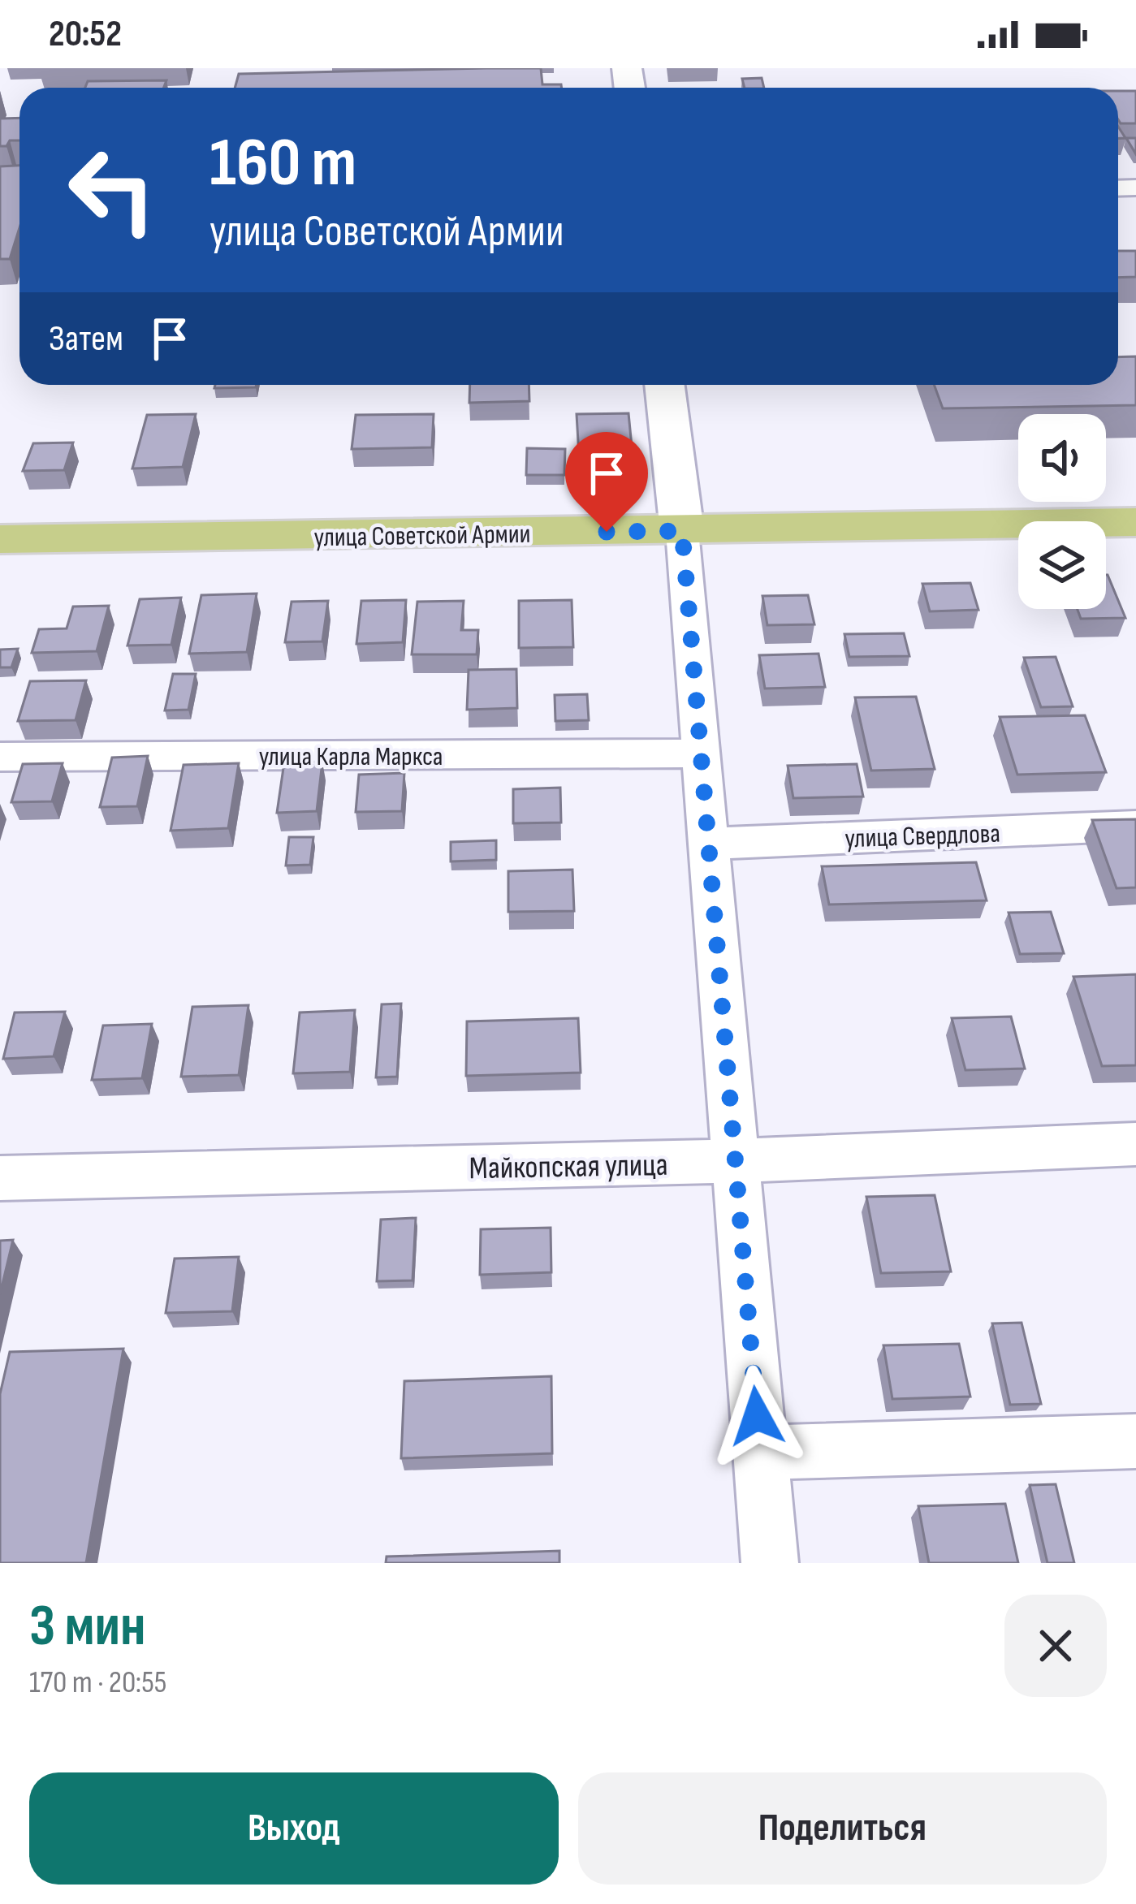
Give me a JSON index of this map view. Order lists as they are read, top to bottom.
{
  "streets": {
    "main road": ["улица Советской Армии"],
    "street": ["улица Карла Маркса", "улица Свердлова", "Майкопская улица"]
  },
  "page": {
    "status": "20:52",
    "turn": ["160 m", "улица Советской Армии"],
    "then": "Затем",
    "heading": ["3 мин", "170 m · 20:55"],
    "buttons": ["Выход", "Поделиться"]
  }
}
